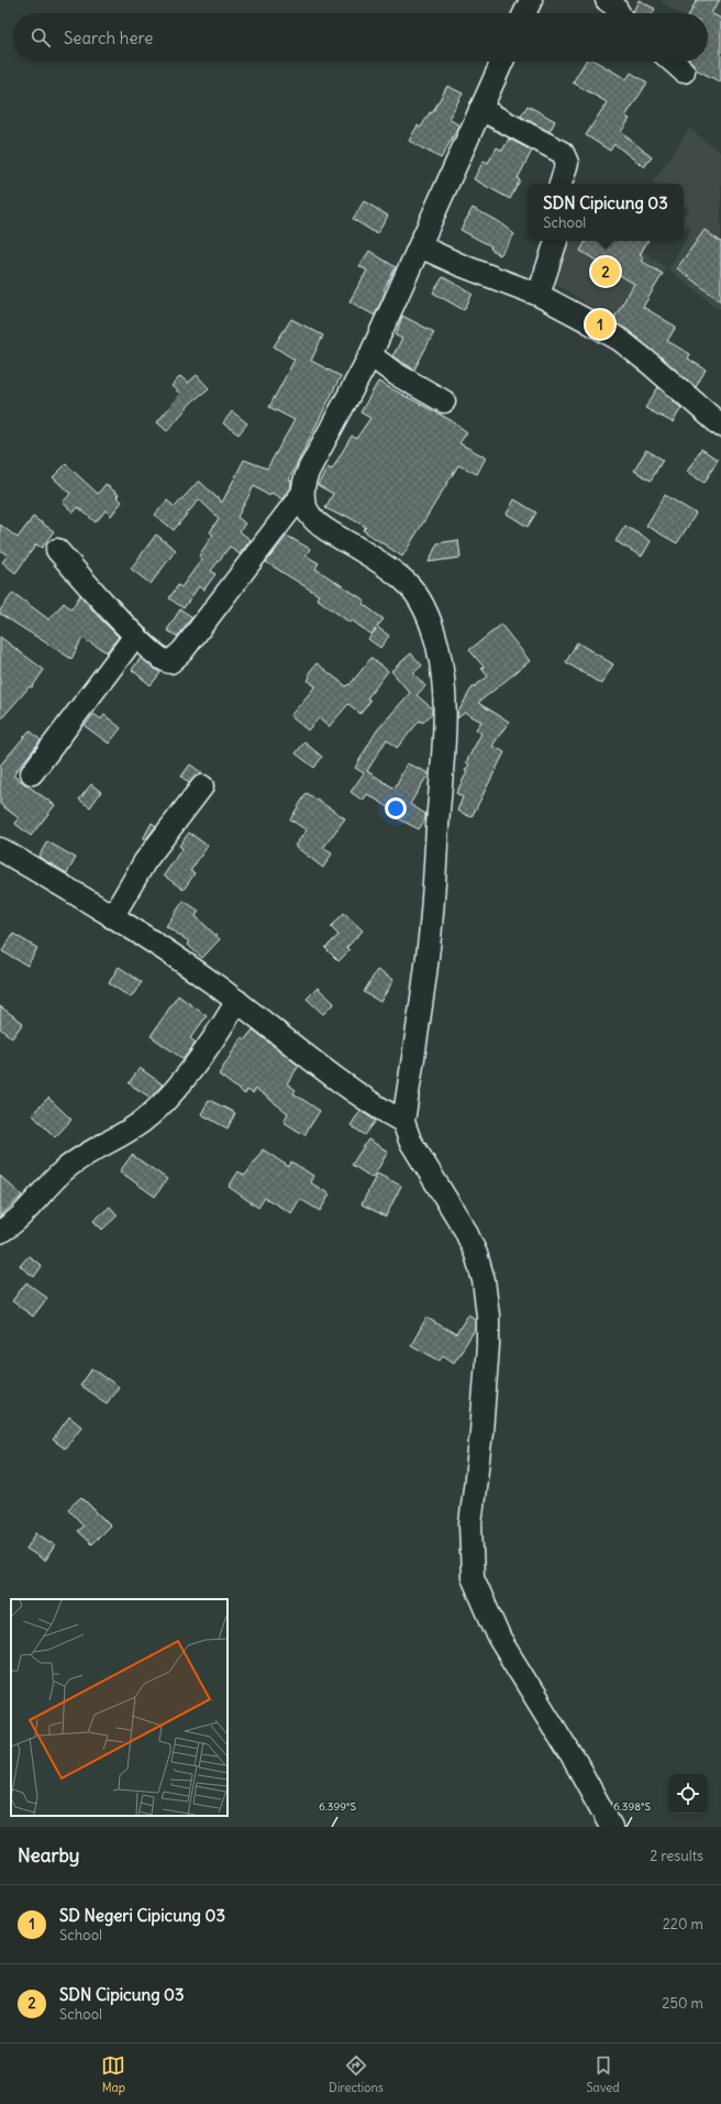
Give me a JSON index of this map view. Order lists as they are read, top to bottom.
{
  "page": {
    "search": "Search here",
    "popup": ["SDN Cipicung 03", "School"],
    "pins": ["2", "1"],
    "heading": ["Nearby", "2 results"],
    "list": [
      {
        "mark": "1",
        "name": "SD Negeri Cipicung 03",
        "note": "School",
        "value": "220 m"
      },
      {
        "mark": "2",
        "name": "SDN Cipicung 03",
        "note": "School",
        "value": "250 m"
      }
    ],
    "nav": ["Map", "Directions", "Saved"]
  },
  "coordinates": ["6.399°S", "6.398°S"]
}
